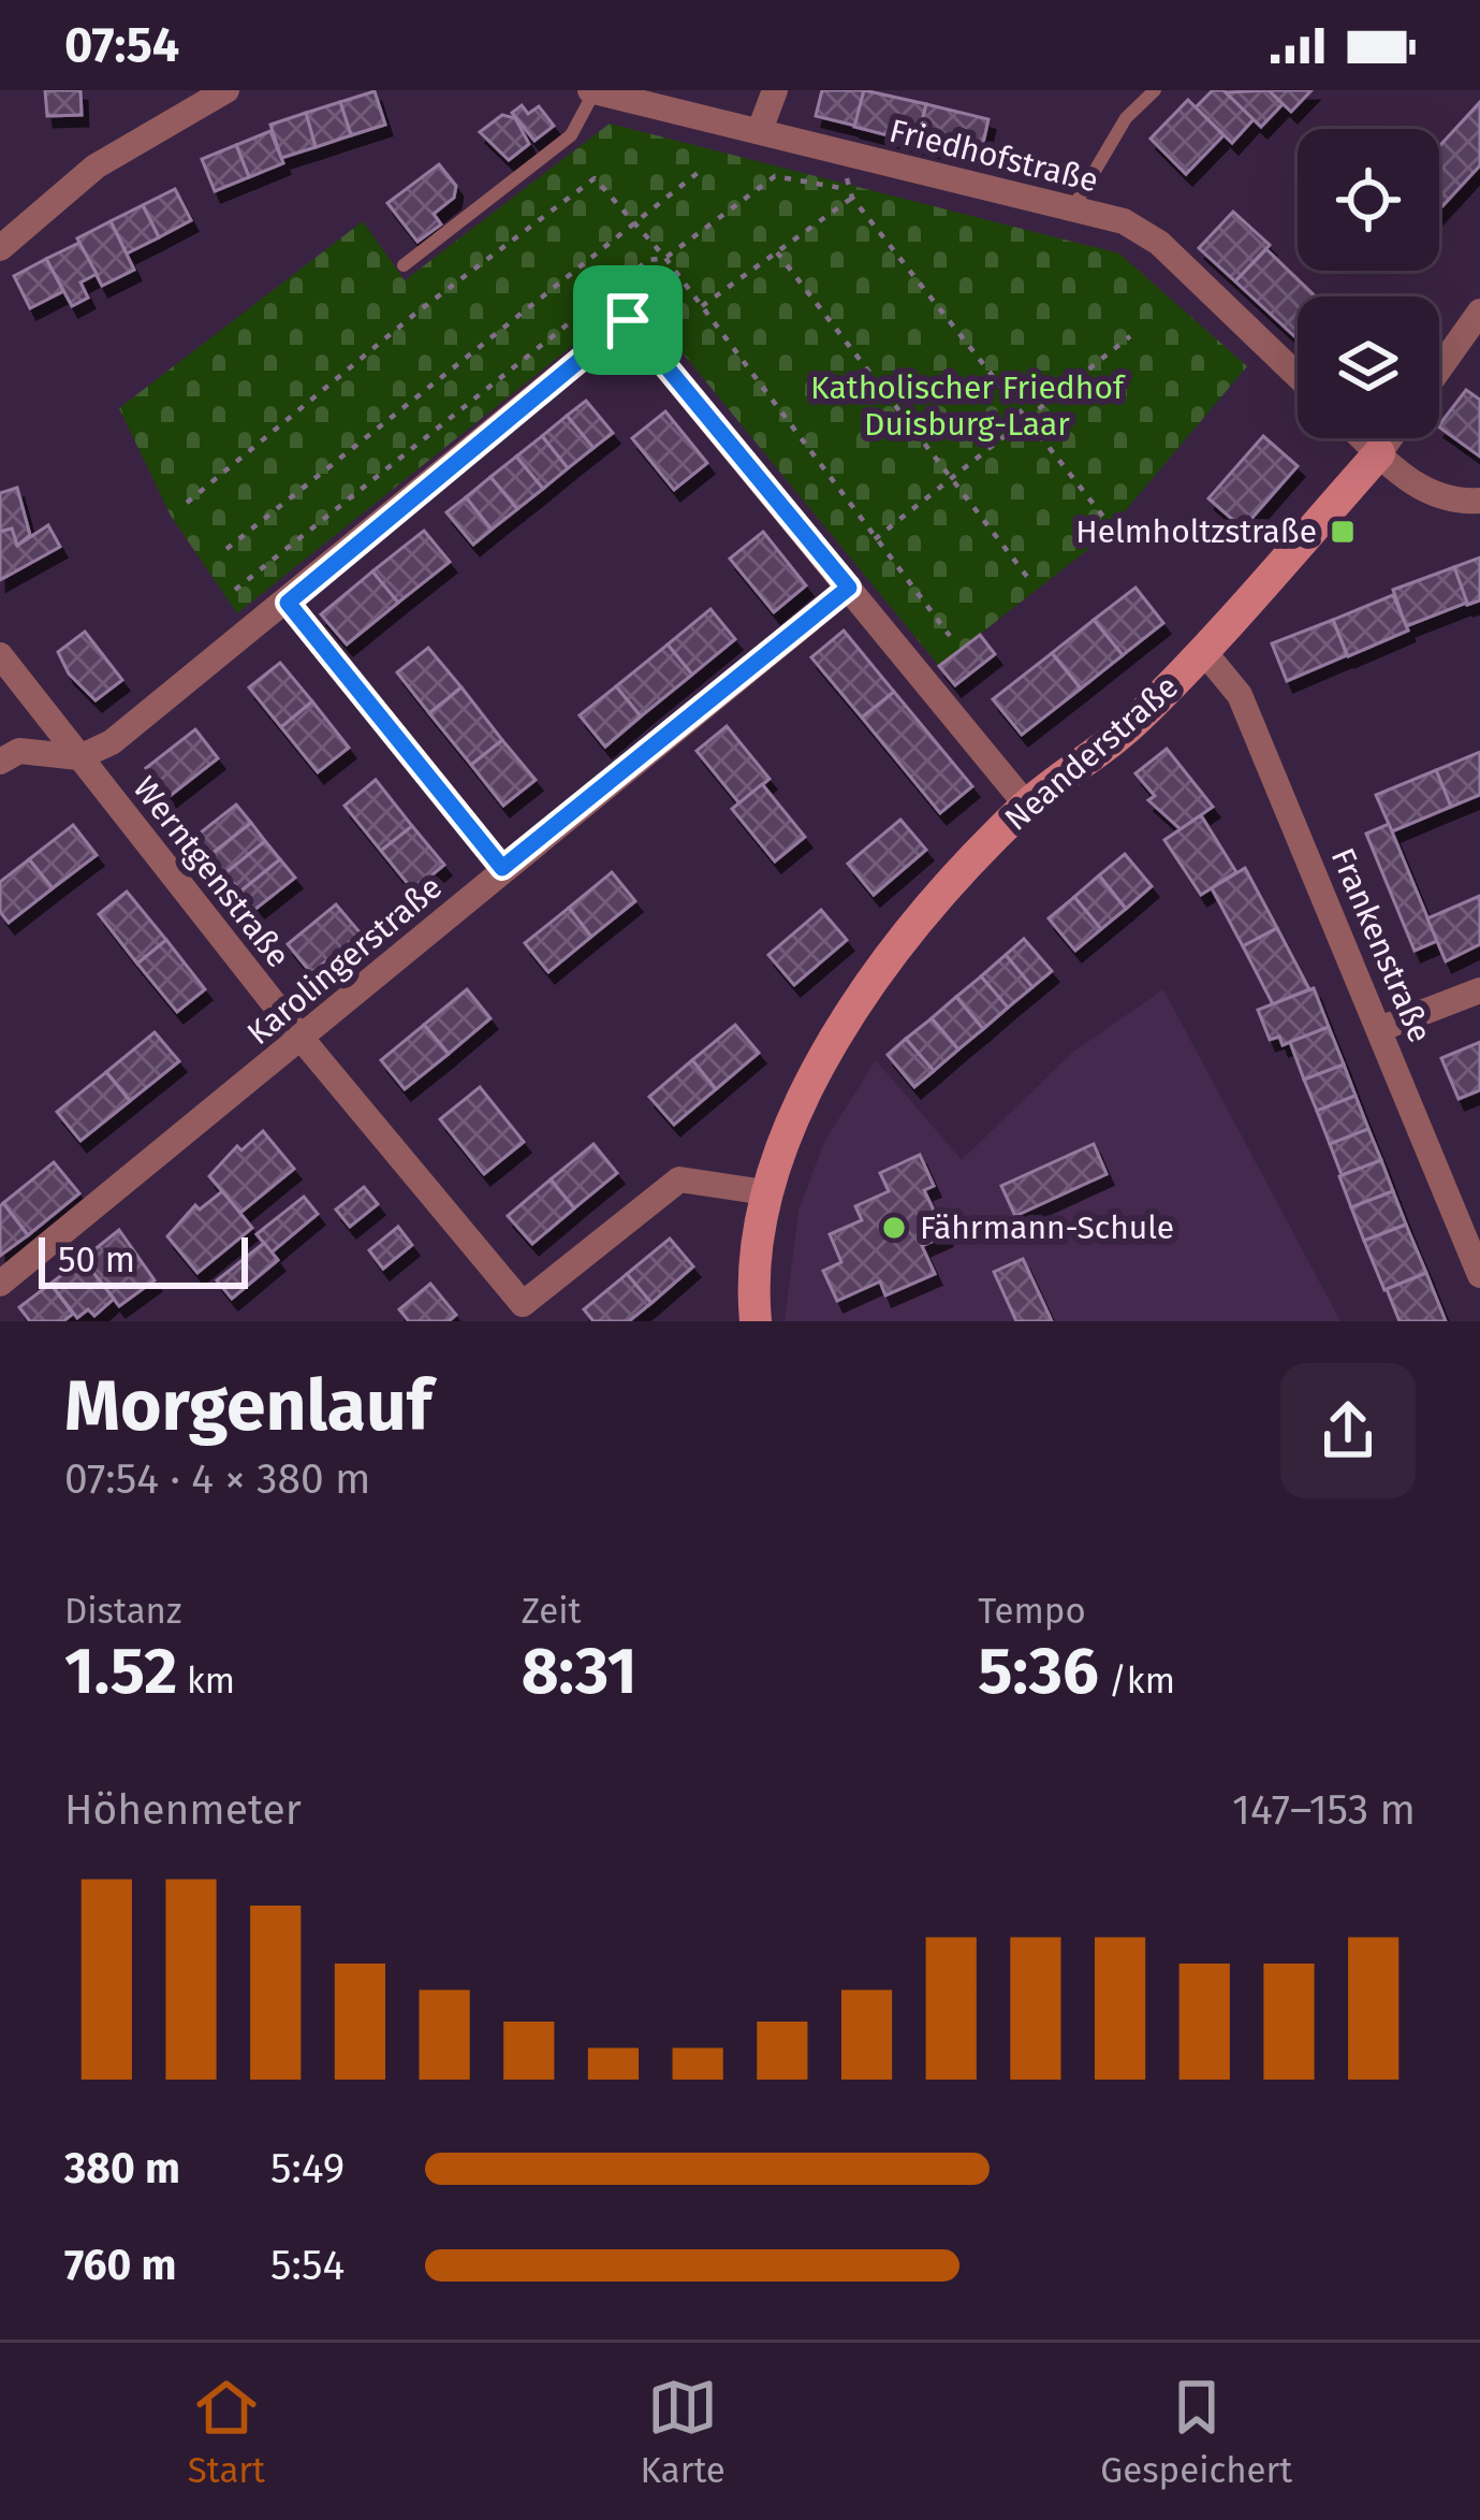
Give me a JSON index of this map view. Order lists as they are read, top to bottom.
{
  "streets": {
    "street": [
      "Friedhofstraße",
      "Neanderstraße",
      "Werntgenstraße",
      "Frankenstraße",
      "Karolingerstraße"
    ]
  },
  "crossings": [
    ["Neanderstraße", "Werntgenstraße"],
    ["Neanderstraße", "Frankenstraße"],
    ["Werntgenstraße", "Karolingerstraße"]
  ],
  "parks": ["Katholischer Friedhof Duisburg-Laar"],
  "places": {
    "transit": ["Helmholtzstraße"],
    "other": ["Fährmann-Schule"]
  },
  "scale_bar": "50 m",
  "page": {
    "status": "07:54",
    "scale": "50 m",
    "heading": ["Morgenlauf", "07:54 · 4 × 380 m"],
    "stats": [
      ["Distanz", "1.52 km"],
      ["Zeit", "8:31"],
      ["Tempo", "5:36 /km"]
    ],
    "chart": ["Höhenmeter", "147–153 m"],
    "list": [
      {
        "name": "380 m",
        "note": "5:49"
      },
      {
        "name": "760 m",
        "note": "5:54"
      }
    ],
    "tabs": ["Start", "Karte", "Gespeichert"]
  }
}
